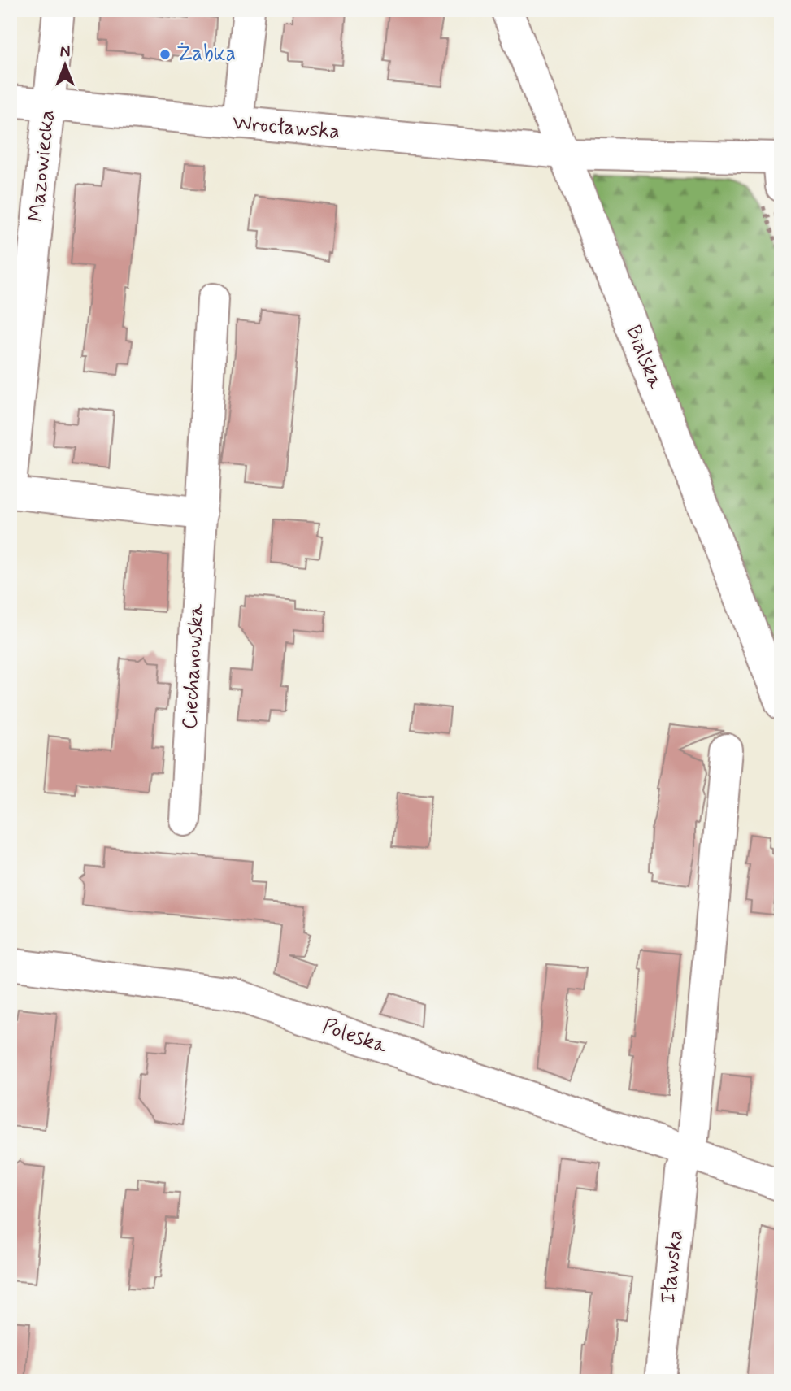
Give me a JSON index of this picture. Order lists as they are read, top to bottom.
{
  "streets": {
    "street": [
      "Wrocławska",
      "Mazowiecka",
      "Bialska",
      "Ciechanowska",
      "Poleska",
      "Iławska"
    ]
  },
  "crossings": [
    ["Wrocławska", "Mazowiecka"],
    ["Wrocławska", "Bialska"],
    ["Poleska", "Iławska"]
  ],
  "places": ["Żabka"],
  "north": "top"
}
